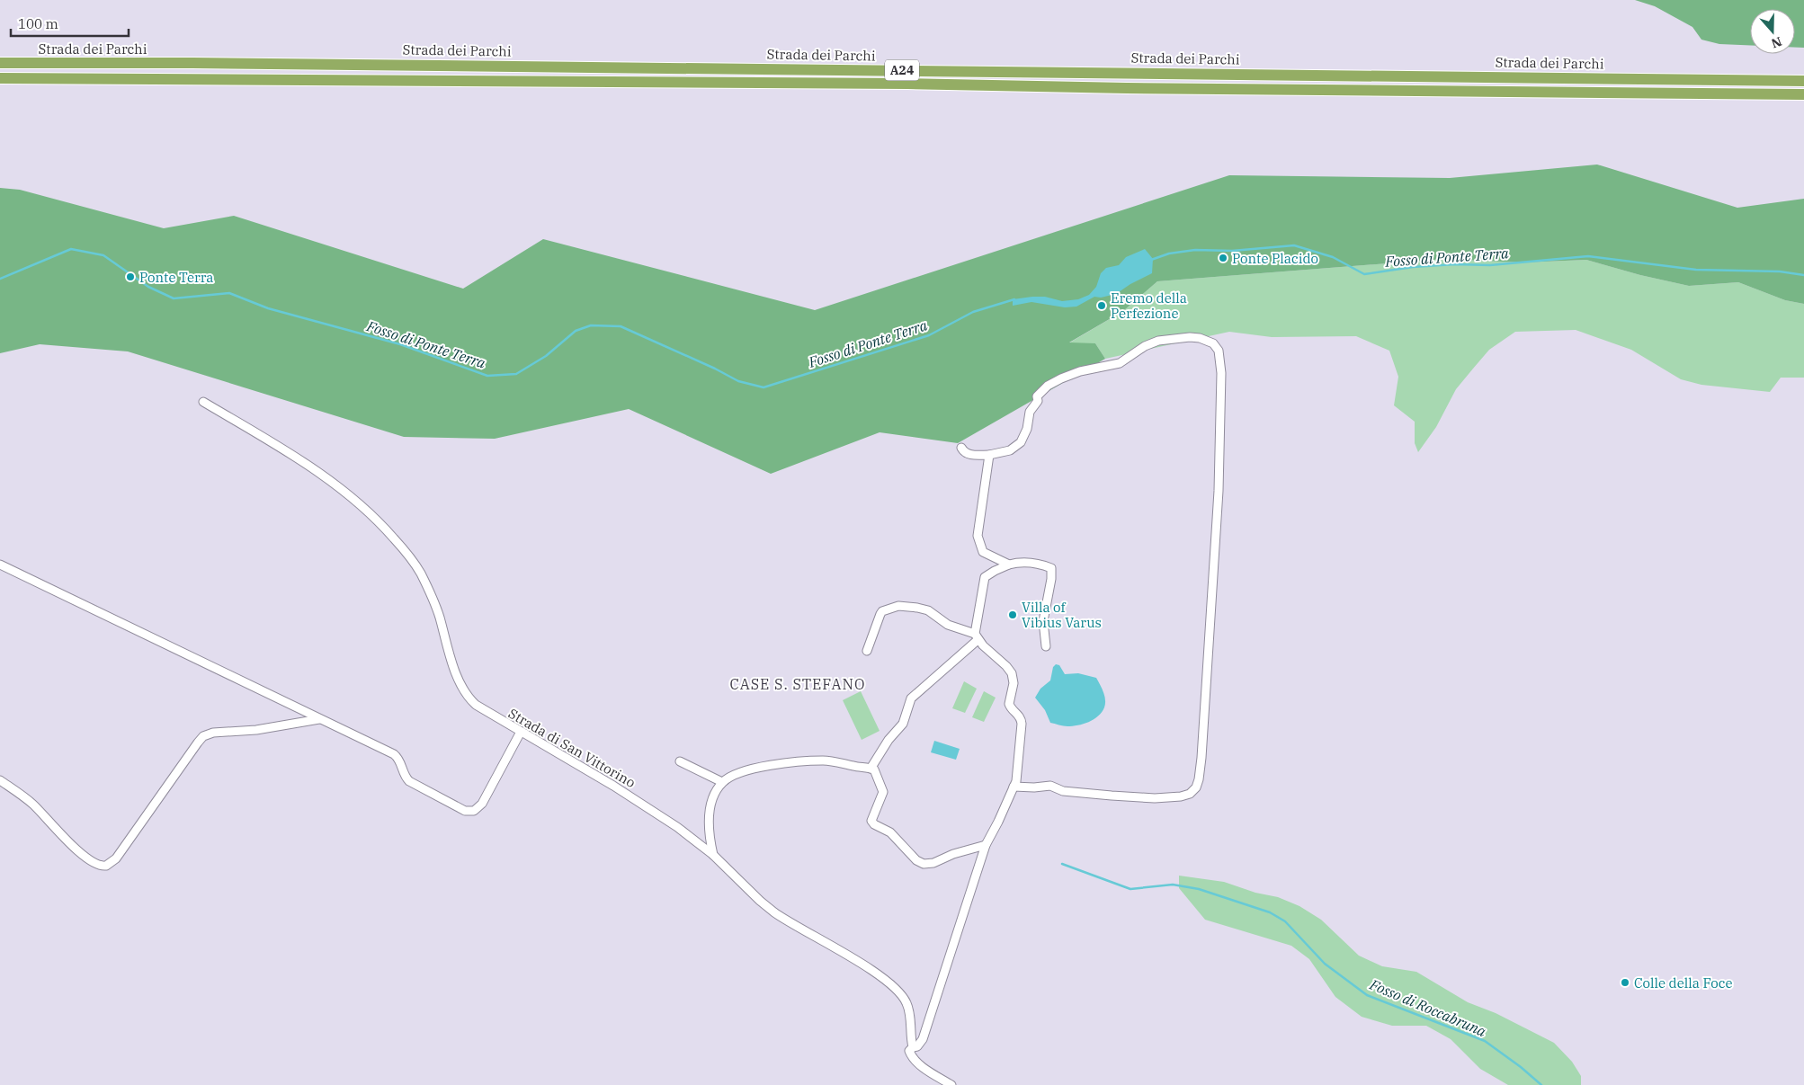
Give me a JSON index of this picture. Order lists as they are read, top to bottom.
{
  "streets": {
    "highway": ["Strada dei Parchi", "A24"],
    "street": ["Strada di San Vittorino"]
  },
  "districts": ["CASE S. STEFANO"],
  "water": ["Fosso di Ponte Terra", "Fosso di Roccabruna"],
  "places": [
    "Ponte Placido",
    "Ponte Terra",
    "Eremo della Perfezione",
    "Villa of Vibius Varus",
    "Colle della Foce"
  ],
  "scale_bar": "100 m",
  "north": "bottom"
}
